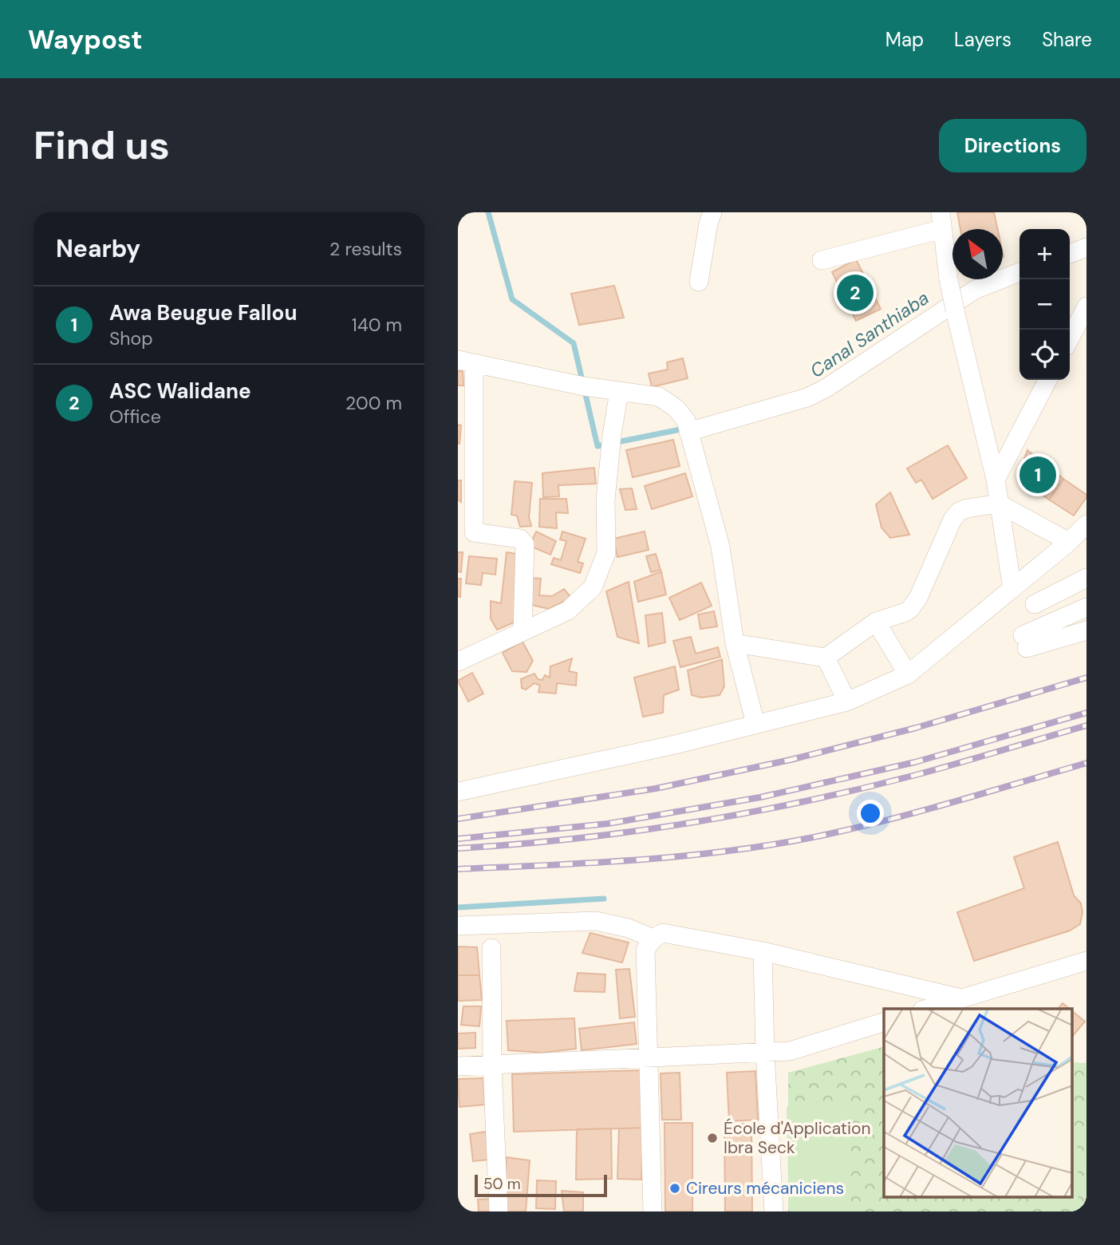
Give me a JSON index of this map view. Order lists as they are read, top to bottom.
{
  "water": ["Canal Santhiaba"],
  "places": ["École d'Application Ibra Seck", "Cireurs mécaniciens"],
  "scale_bar": "50 m",
  "north": "top left",
  "page": {
    "header": "Waypost",
    "nav": ["Map", "Layers", "Share"],
    "buttons": "Directions",
    "title": "Find us",
    "heading": ["Nearby", "2 results"],
    "map_buttons": ["+", "−"],
    "pins": ["2", "1"],
    "list": [
      {
        "mark": "1",
        "name": "Awa Beugue Fallou",
        "note": "Shop",
        "value": "140 m"
      },
      {
        "mark": "2",
        "name": "ASC Walidane",
        "note": "Office",
        "value": "200 m"
      }
    ],
    "scale": "50 m"
  }
}
